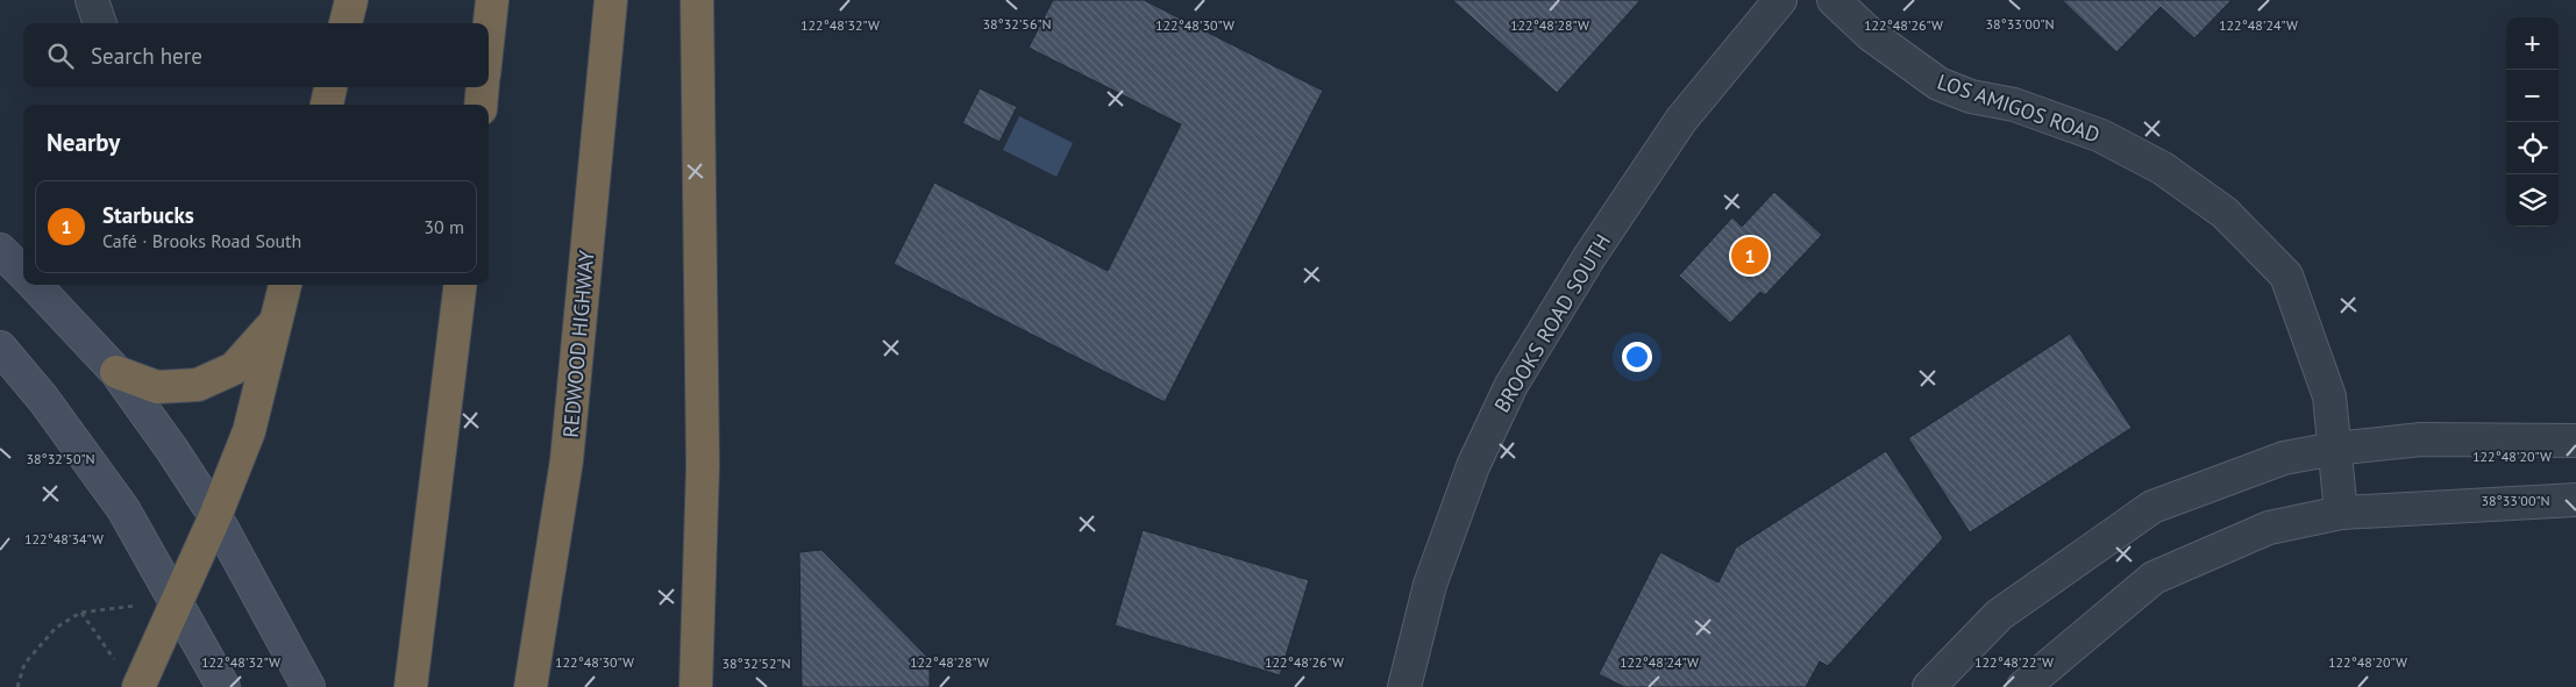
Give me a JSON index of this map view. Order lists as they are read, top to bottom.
{
  "streets": {
    "highway": ["REDWOOD HIGHWAY"],
    "street": ["LOS AMIGOS ROAD", "BROOKS ROAD SOUTH"]
  },
  "page": {
    "map_buttons": ["+", "−"],
    "search": "Search here",
    "heading": "Nearby",
    "list": [
      {
        "mark": "1",
        "name": "Starbucks",
        "note": "Café · Brooks Road South",
        "value": "30 m"
      }
    ],
    "pins": "1"
  },
  "coordinates": [
    "38°33'00\"N",
    "38°32'56\"N",
    "122°48'32\"W",
    "122°48'30\"W",
    "122°48'28\"W",
    "122°48'26\"W",
    "122°48'24\"W",
    "122°48'20\"W",
    "38°32'50\"N",
    "122°48'34\"W",
    "122°48'22\"W",
    "38°32'52\"N"
  ]
}
